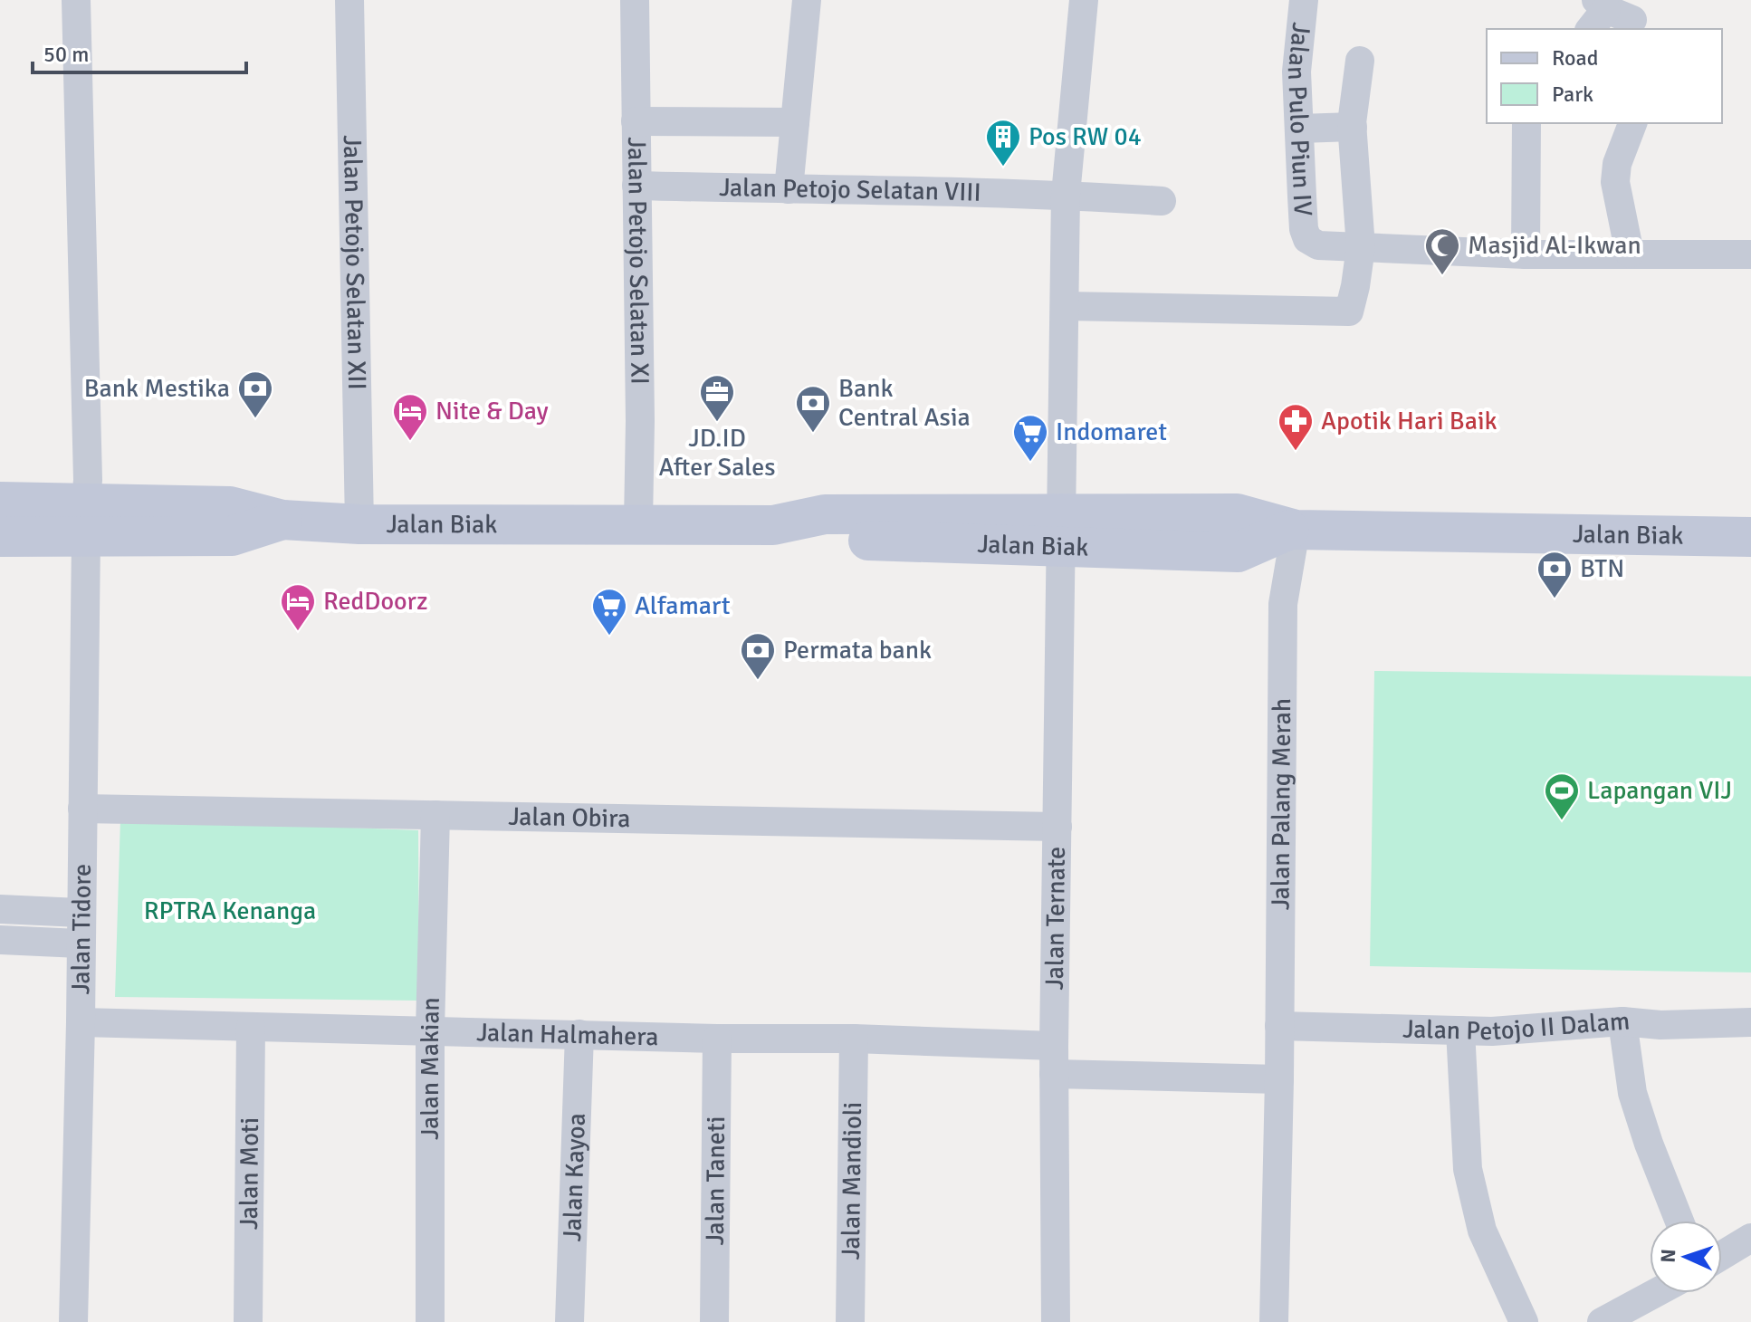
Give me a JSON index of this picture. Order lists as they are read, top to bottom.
{
  "streets": {
    "main road": ["Jalan Biak"],
    "street": [
      "Jalan Pulo Piun IV",
      "Jalan Petojo Selatan VIII",
      "Jalan Petojo Selatan XII",
      "Jalan Petojo Selatan XI",
      "Jalan Palang Merah",
      "Jalan Obira",
      "Jalan Ternate",
      "Jalan Tidore",
      "Jalan Petojo II Dalam",
      "Jalan Halmahera",
      "Jalan Makian",
      "Jalan Moti",
      "Jalan Kayoa",
      "Jalan Taneti",
      "Jalan Mandioli"
    ]
  },
  "crossings": [
    ["Jalan Petojo Selatan VIII", "Jalan Petojo Selatan XI"],
    ["Jalan Petojo Selatan VIII", "Jalan Ternate"],
    ["Jalan Petojo Selatan XII", "Jalan Biak"],
    ["Jalan Petojo Selatan XI", "Jalan Biak"],
    ["Jalan Biak", "Jalan Palang Merah"],
    ["Jalan Biak", "Jalan Ternate"],
    ["Jalan Biak", "Jalan Tidore"],
    ["Jalan Palang Merah", "Jalan Petojo II Dalam"],
    ["Jalan Obira", "Jalan Ternate"],
    ["Jalan Obira", "Jalan Tidore"],
    ["Jalan Obira", "Jalan Makian"],
    ["Jalan Ternate", "Jalan Halmahera"],
    ["Jalan Tidore", "Jalan Halmahera"],
    ["Jalan Halmahera", "Jalan Makian"],
    ["Jalan Halmahera", "Jalan Moti"],
    ["Jalan Halmahera", "Jalan Kayoa"],
    ["Jalan Halmahera", "Jalan Taneti"],
    ["Jalan Halmahera", "Jalan Mandioli"]
  ],
  "parks": ["RPTRA Kenanga"],
  "places": {
    "building": ["Pos RW 04"],
    "mosque": ["Masjid Al-Ikwan"],
    "bank": [
      "Bank Mestika",
      "Bank Central Asia",
      "BTN",
      "Permata bank"
    ],
    "office": ["JD.ID After Sales"],
    "hotel": ["Nite & Day", "RedDoorz"],
    "pharmacy": ["Apotik Hari Baik"],
    "supermarket": ["Indomaret", "Alfamart"],
    "sports": ["Lapangan VIJ"]
  },
  "legend": ["Road", "Park"],
  "scale_bar": "50 m",
  "north": "left"
}
